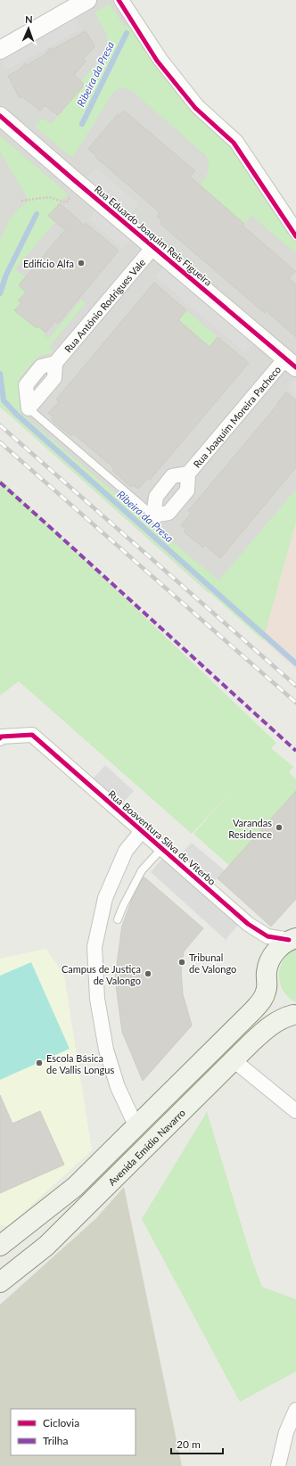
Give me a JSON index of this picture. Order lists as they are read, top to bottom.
{
  "streets": {
    "main road": ["Avenida Emídio Navarro"],
    "street": [
      "Rua Eduardo Joaquim Reis Figueira",
      "Rua António Rodrigues Vale",
      "Rua Joaquim Moreira Pacheco",
      "Rua Boaventura Silva de Viterbo"
    ]
  },
  "crossings": [
    ["Rua Eduardo Joaquim Reis Figueira", "Rua António Rodrigues Vale"],
    ["Rua Eduardo Joaquim Reis Figueira", "Rua Joaquim Moreira Pacheco"],
    ["Rua Boaventura Silva de Viterbo", "Avenida Emídio Navarro"]
  ],
  "water": ["Ribeira da Presa"],
  "places": [
    "Edifício Alfa",
    "Varandas Residence",
    "Tribunal de Valongo",
    "Campus de Justiça de Valongo",
    "Escola Básica de Vallis Longus"
  ],
  "legend": ["Ciclovia", "Trilha"],
  "scale_bar": "20 m",
  "north": "top"
}
